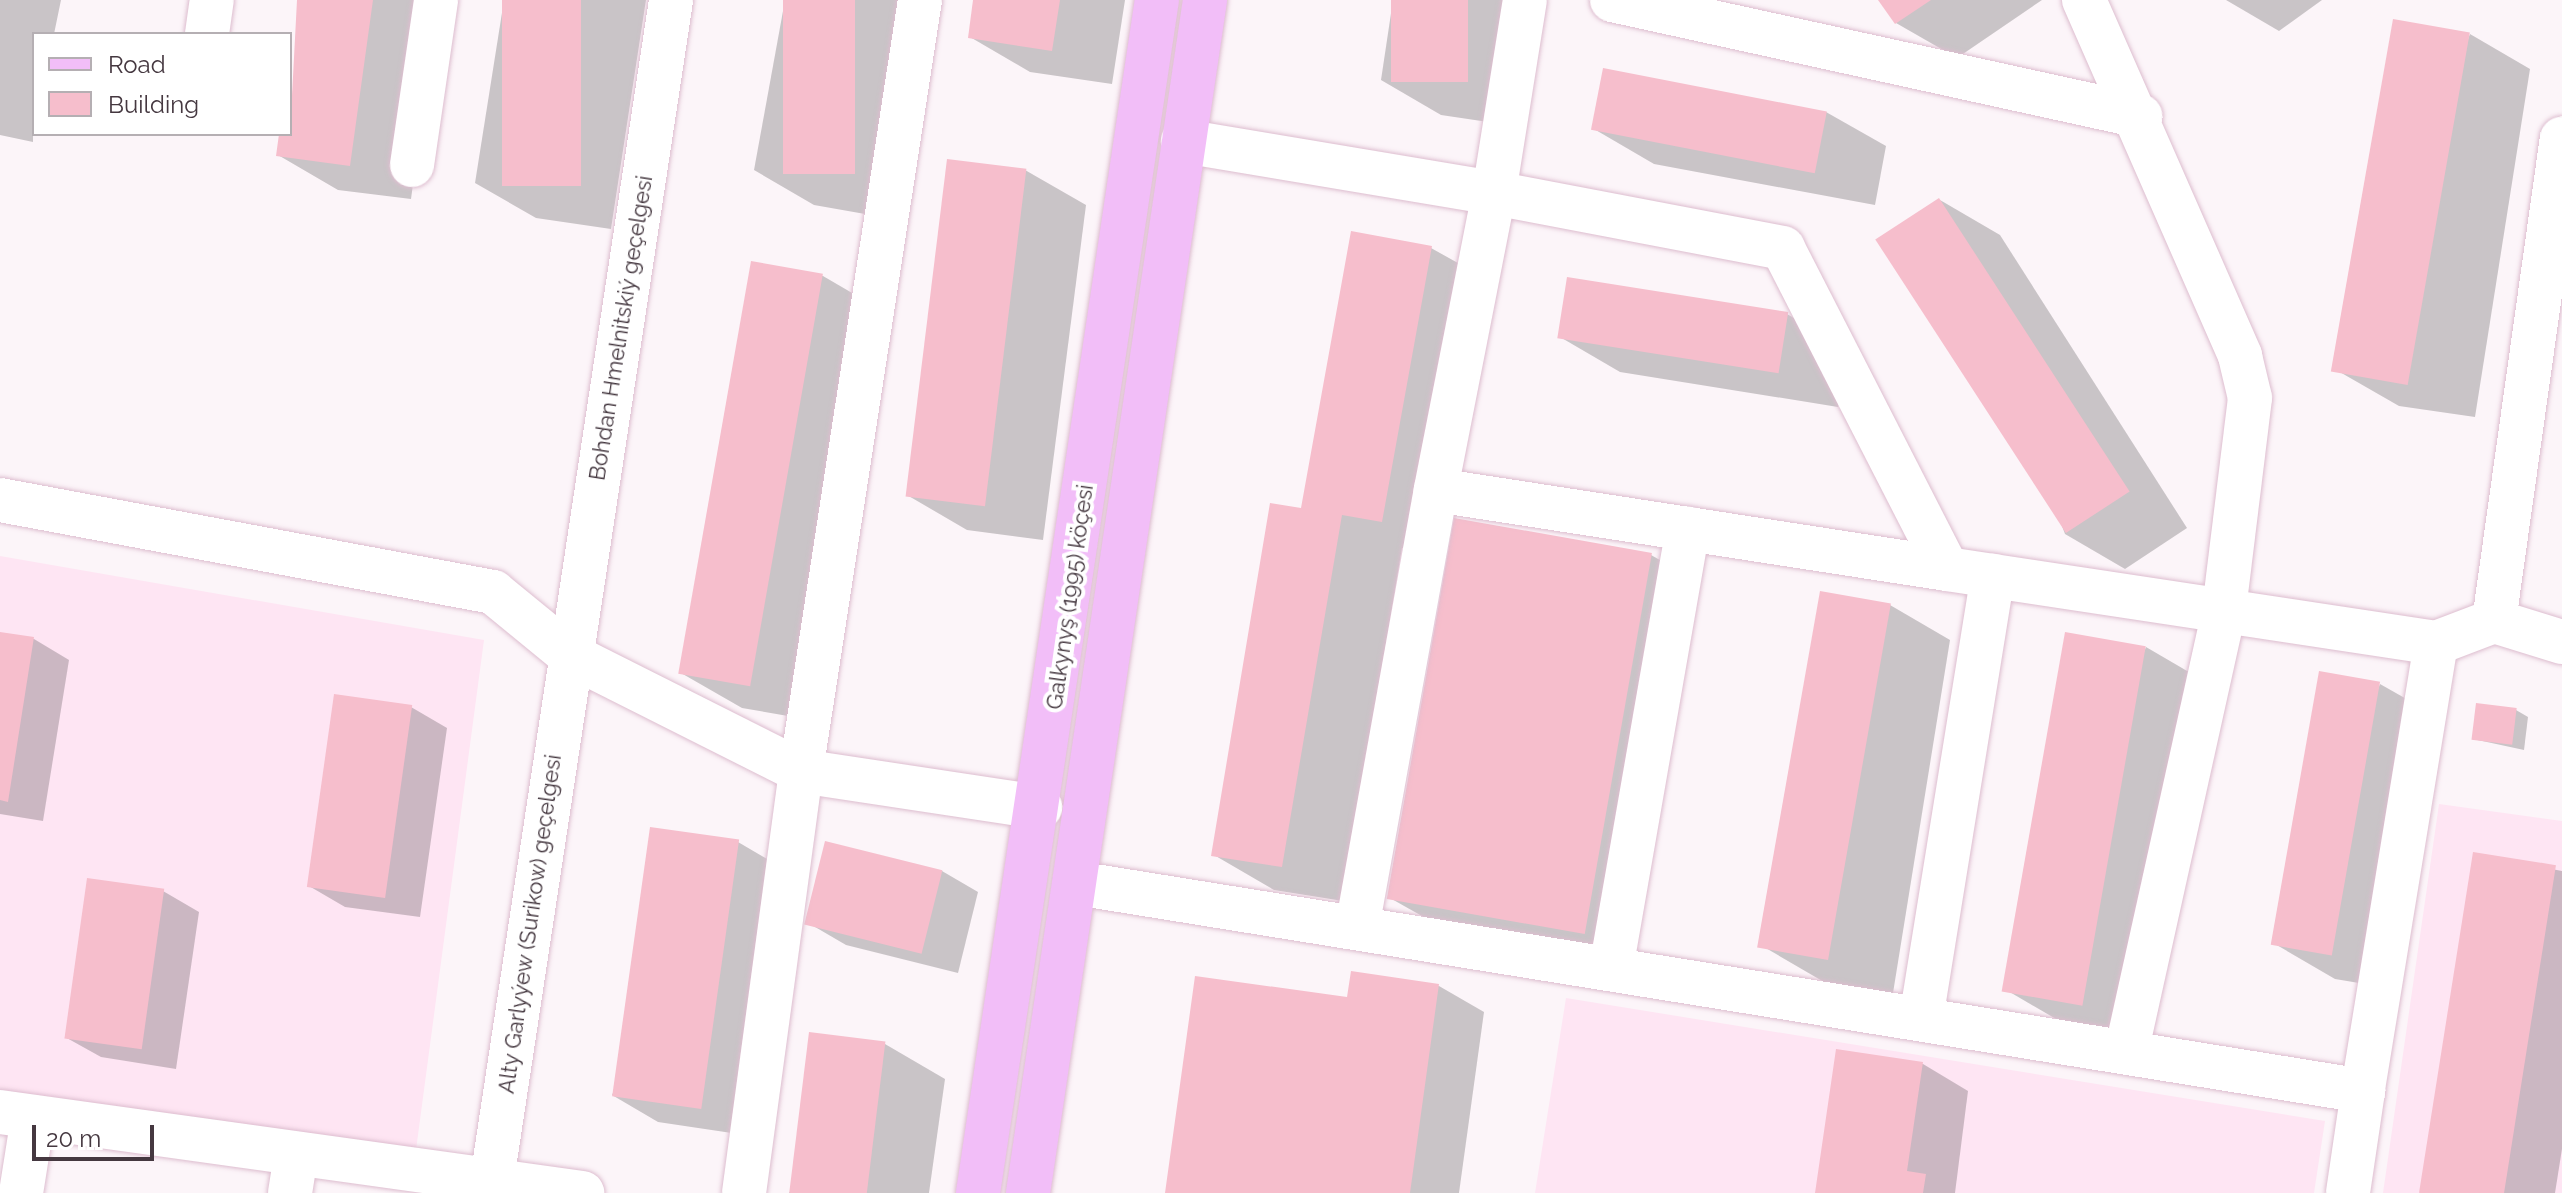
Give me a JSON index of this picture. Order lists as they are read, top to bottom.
{
  "streets": {
    "main road": ["Galkynyş (1995) köçesi"],
    "street": ["Bohdan Hmelnitskiý geçelgesi", "Alty Garlyýew (Surikow) geçelgesi"]
  },
  "crossings": [
    ["Bohdan Hmelnitskiý geçelgesi", "Alty Garlyýew (Surikow) geçelgesi"]
  ],
  "legend": ["Road", "Building"],
  "scale_bar": "20 m"
}
